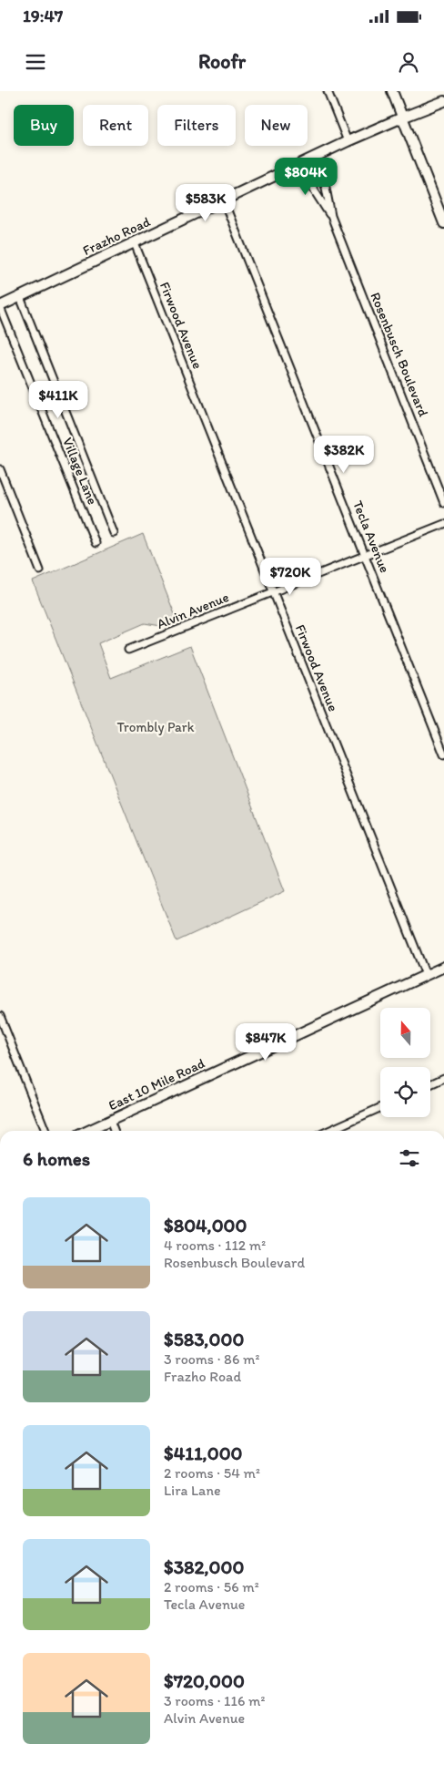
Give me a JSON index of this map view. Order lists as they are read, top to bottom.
{
  "streets": {
    "street": [
      "Frazho Road",
      "Firwood Avenue",
      "Rosenbusch Boulevard",
      "Village Lane",
      "Tecla Avenue",
      "Alvin Avenue",
      "East 10 Mile Road"
    ]
  },
  "crossings": [
    ["Frazho Road", "Firwood Avenue"],
    ["Frazho Road", "Rosenbusch Boulevard"],
    ["Frazho Road", "Village Lane"],
    ["Frazho Road", "Tecla Avenue"],
    ["Firwood Avenue", "Alvin Avenue"],
    ["Firwood Avenue", "East 10 Mile Road"],
    ["Tecla Avenue", "Alvin Avenue"]
  ],
  "parks": ["Trombly Park"],
  "north": "top",
  "page": {
    "status": "19:47",
    "header": "Roofr",
    "chip": [
      "Buy",
      "Rent",
      "Filters",
      "New"
    ],
    "price": [
      "$804K",
      "$583K",
      "$411K",
      "$382K",
      "$720K",
      "$847K"
    ],
    "heading": "6 homes",
    "list": [
      {
        "name": "$804,000",
        "note": "4 rooms · 112 m² · Rosenbusch Boulevard"
      },
      {
        "name": "$583,000",
        "note": "3 rooms · 86 m² · Frazho Road"
      },
      {
        "name": "$411,000",
        "note": "2 rooms · 54 m² · Lira Lane"
      },
      {
        "name": "$382,000",
        "note": "2 rooms · 56 m² · Tecla Avenue"
      },
      {
        "name": "$720,000",
        "note": "3 rooms · 116 m² · Alvin Avenue"
      }
    ]
  }
}
